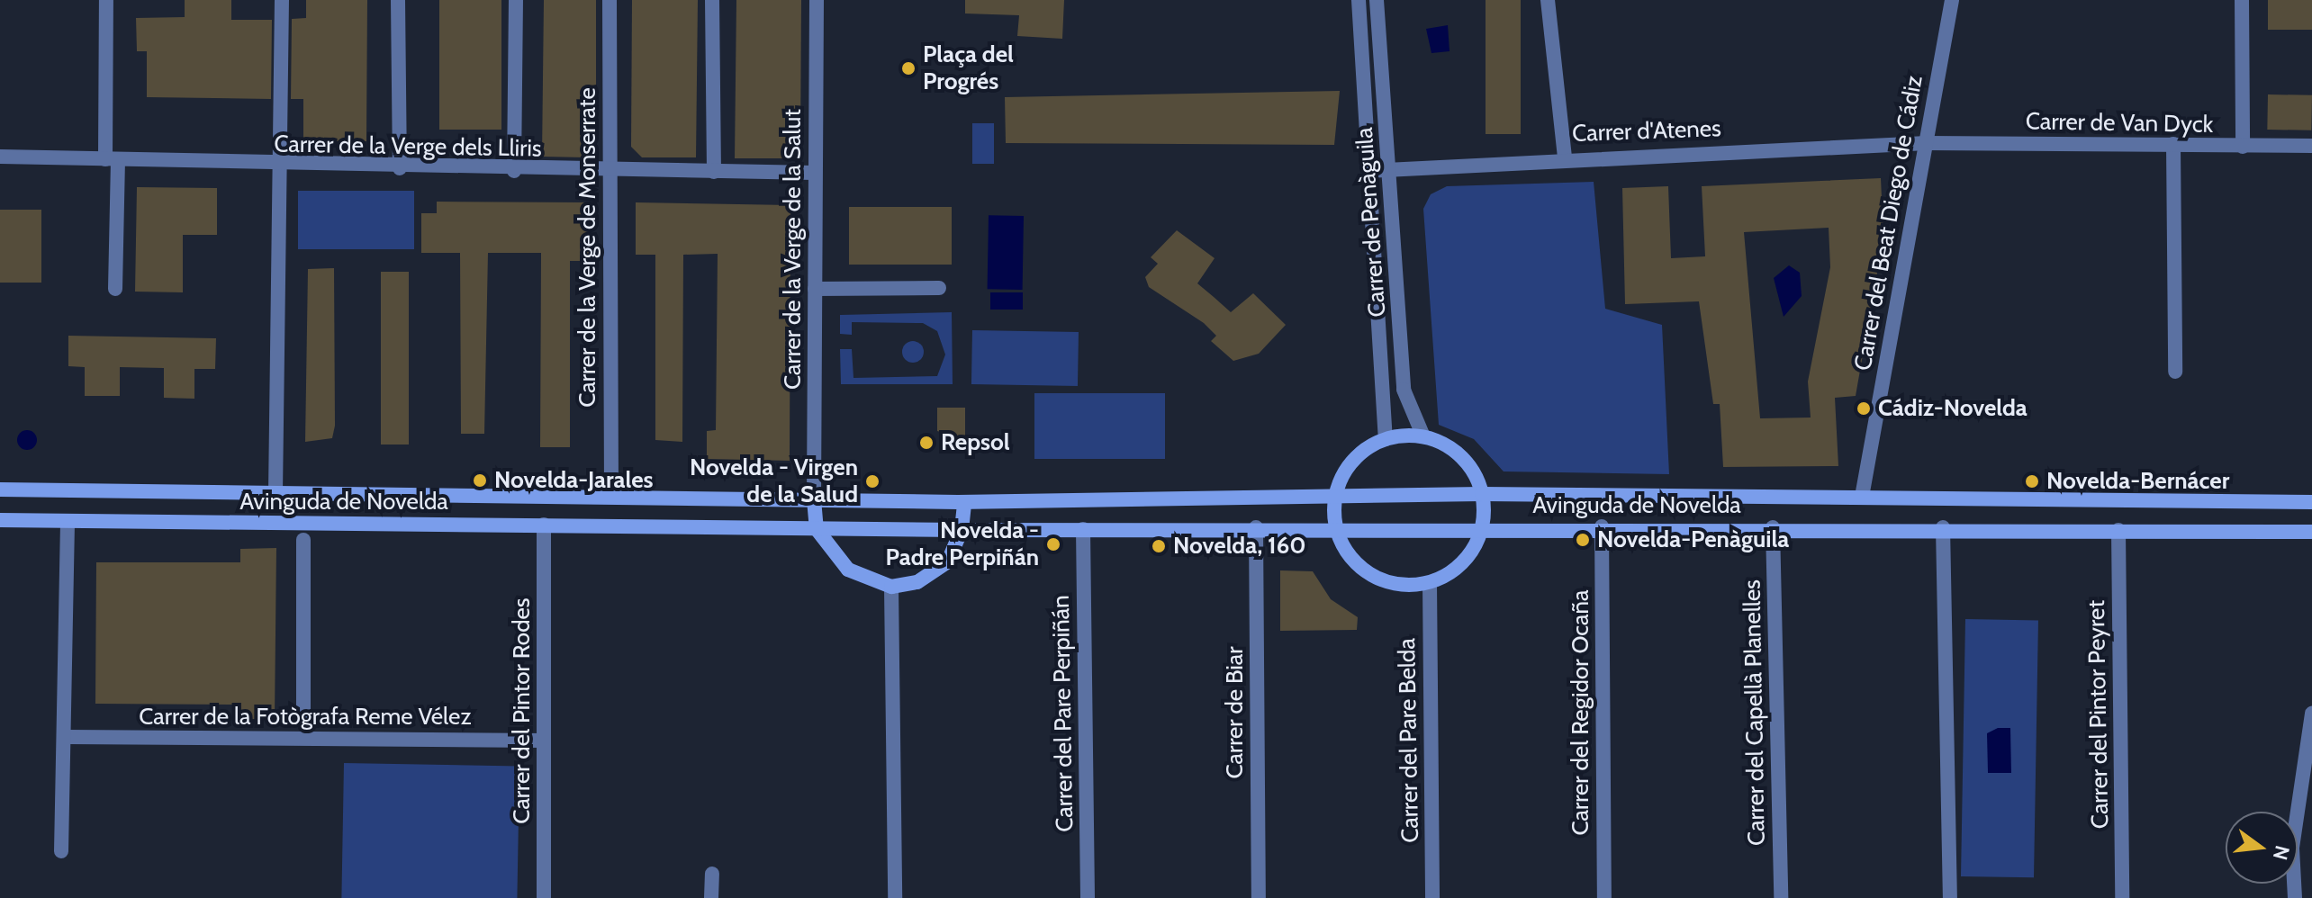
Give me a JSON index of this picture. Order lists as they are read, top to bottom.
{
  "streets": {
    "main road": ["Avinguda de Novelda"],
    "street": [
      "Carrer de Van Dyck",
      "Carrer d'Atenes",
      "Carrer de la Verge dels Lliris",
      "Carrer de Penàguila",
      "Carrer del Beat Diego de Cádiz",
      "Carrer de la Verge de Monserrate",
      "Carrer de la Verge de la Salut",
      "Carrer del Pintor Rodes",
      "Carrer de Biar",
      "Carrer del Regidor Ocaña",
      "Carrer del Capellà Planelles",
      "Carrer del Pare Perpiñán",
      "Carrer del Pintor Peyret",
      "Carrer de la Fotògrafa Reme Vélez",
      "Carrer del Pare Belda"
    ]
  },
  "crossings": [
    ["Carrer de Van Dyck", "Carrer d'Atenes"],
    ["Carrer de Van Dyck", "Carrer del Beat Diego de Cádiz"],
    ["Carrer d'Atenes", "Carrer de Penàguila"],
    ["Carrer d'Atenes", "Carrer del Beat Diego de Cádiz"],
    ["Carrer de la Verge dels Lliris", "Carrer de la Verge de Monserrate"],
    ["Carrer de la Verge dels Lliris", "Carrer de la Verge de la Salut"],
    ["Carrer del Beat Diego de Cádiz", "Avinguda de Novelda"],
    ["Carrer de la Verge de Monserrate", "Avinguda de Novelda"],
    ["Carrer de la Verge de la Salut", "Avinguda de Novelda"],
    ["Avinguda de Novelda", "Carrer del Pintor Rodes"],
    ["Avinguda de Novelda", "Carrer de Biar"],
    ["Avinguda de Novelda", "Carrer del Regidor Ocaña"],
    ["Avinguda de Novelda", "Carrer del Capellà Planelles"],
    ["Avinguda de Novelda", "Carrer del Pare Perpiñán"],
    ["Avinguda de Novelda", "Carrer del Pintor Peyret"],
    ["Carrer del Pintor Rodes", "Carrer de la Fotògrafa Reme Vélez"]
  ],
  "places": [
    "Plaça del Progrés",
    "Cádiz-Novelda",
    "Repsol",
    "Novelda-Jarales",
    "Novelda - Virgen de la Salud",
    "Novelda-Bernácer",
    "Novelda-Penàguila",
    "Novelda - Padre Perpiñán",
    "Novelda, 160"
  ],
  "north": "right"
}
